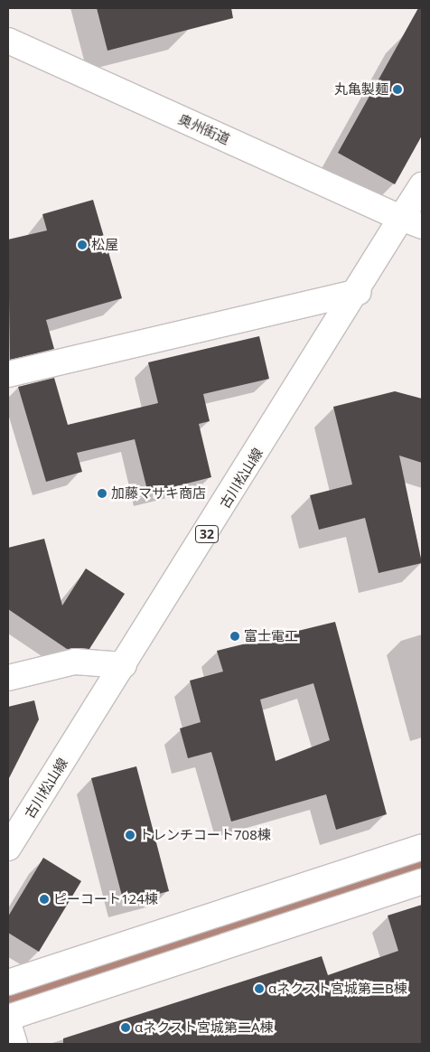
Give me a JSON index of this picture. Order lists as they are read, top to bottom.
{
  "streets": {
    "street": ["奥州街道", "古川松山線", "32"]
  },
  "crossings": [
    ["奥州街道", "古川松山線"]
  ],
  "places": [
    "丸亀製麺",
    "松屋",
    "加藤マサキ商店",
    "富士電工",
    "トレンチコート708棟",
    "ピーコート124棟",
    "αネクスト宮城第二B棟",
    "αネクスト宮城第二A棟"
  ]
}
